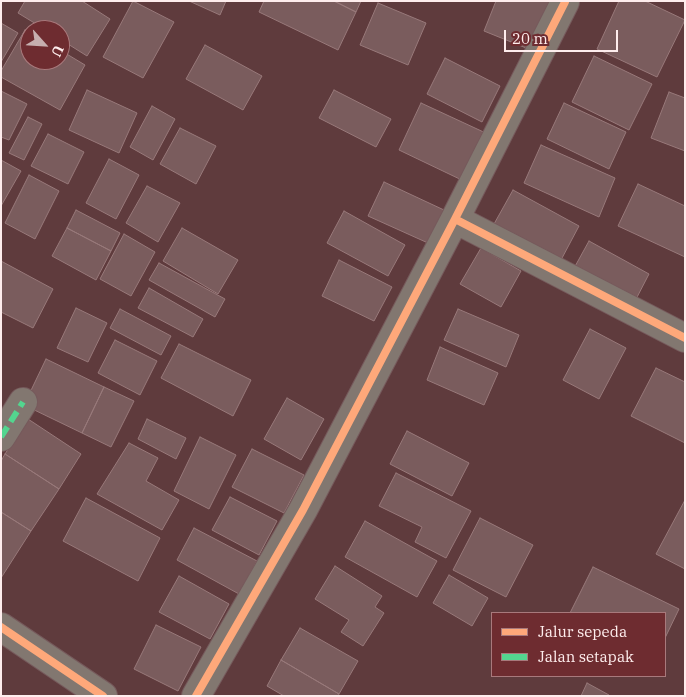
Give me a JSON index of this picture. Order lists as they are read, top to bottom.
{
  "legend": ["Jalur sepeda", "Jalan setapak"],
  "scale_bar": "20 m",
  "north": "bottom right"
}
